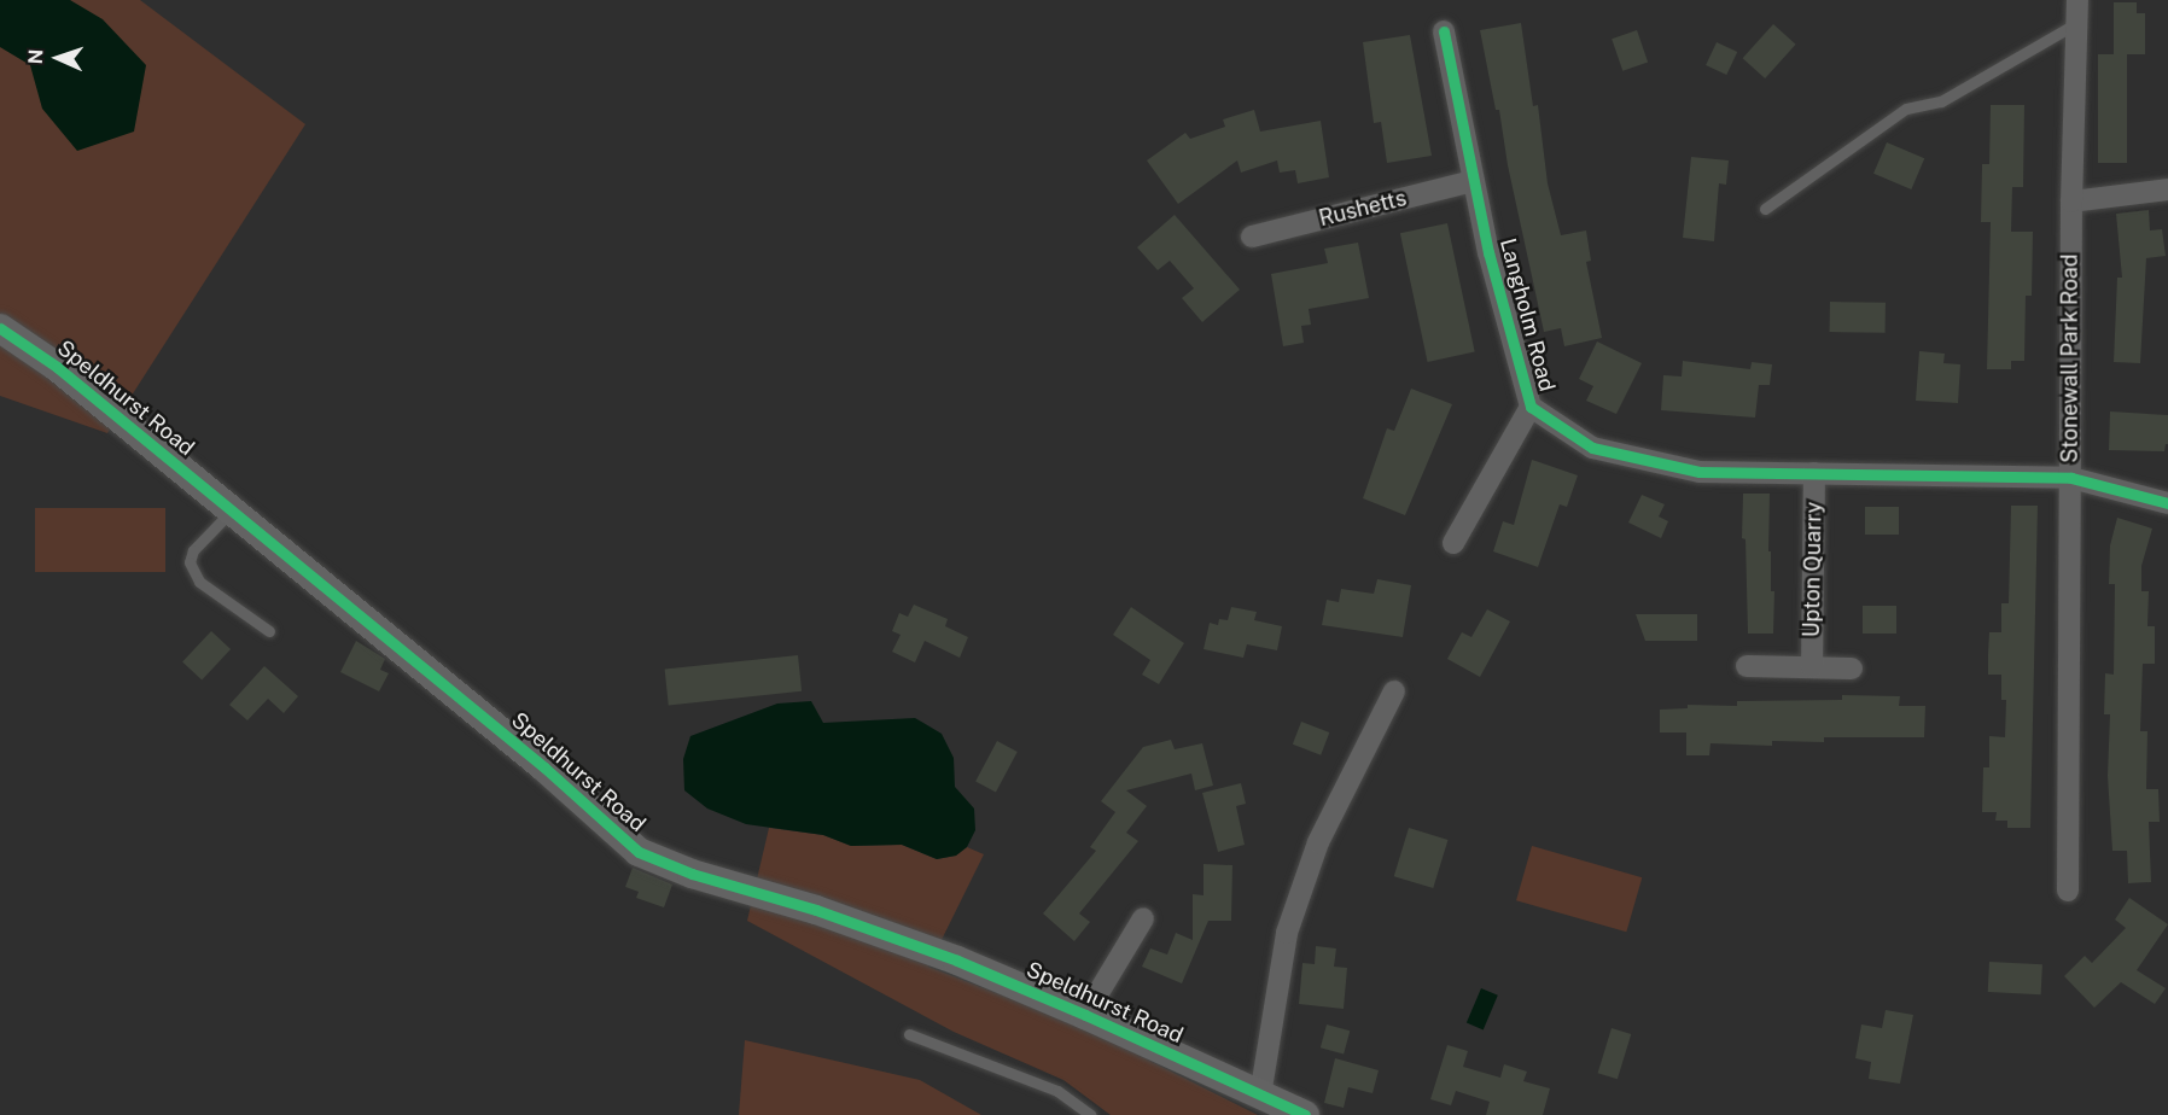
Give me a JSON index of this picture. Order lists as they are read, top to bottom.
{
  "streets": {
    "street": [
      "Rushetts",
      "Langholm Road",
      "Stonewall Park Road",
      "Speldhurst Road",
      "Upton Quarry"
    ]
  },
  "crossings": [
    ["Rushetts", "Langholm Road"],
    ["Langholm Road", "Stonewall Park Road"],
    ["Langholm Road", "Upton Quarry"]
  ],
  "north": "left"
}
